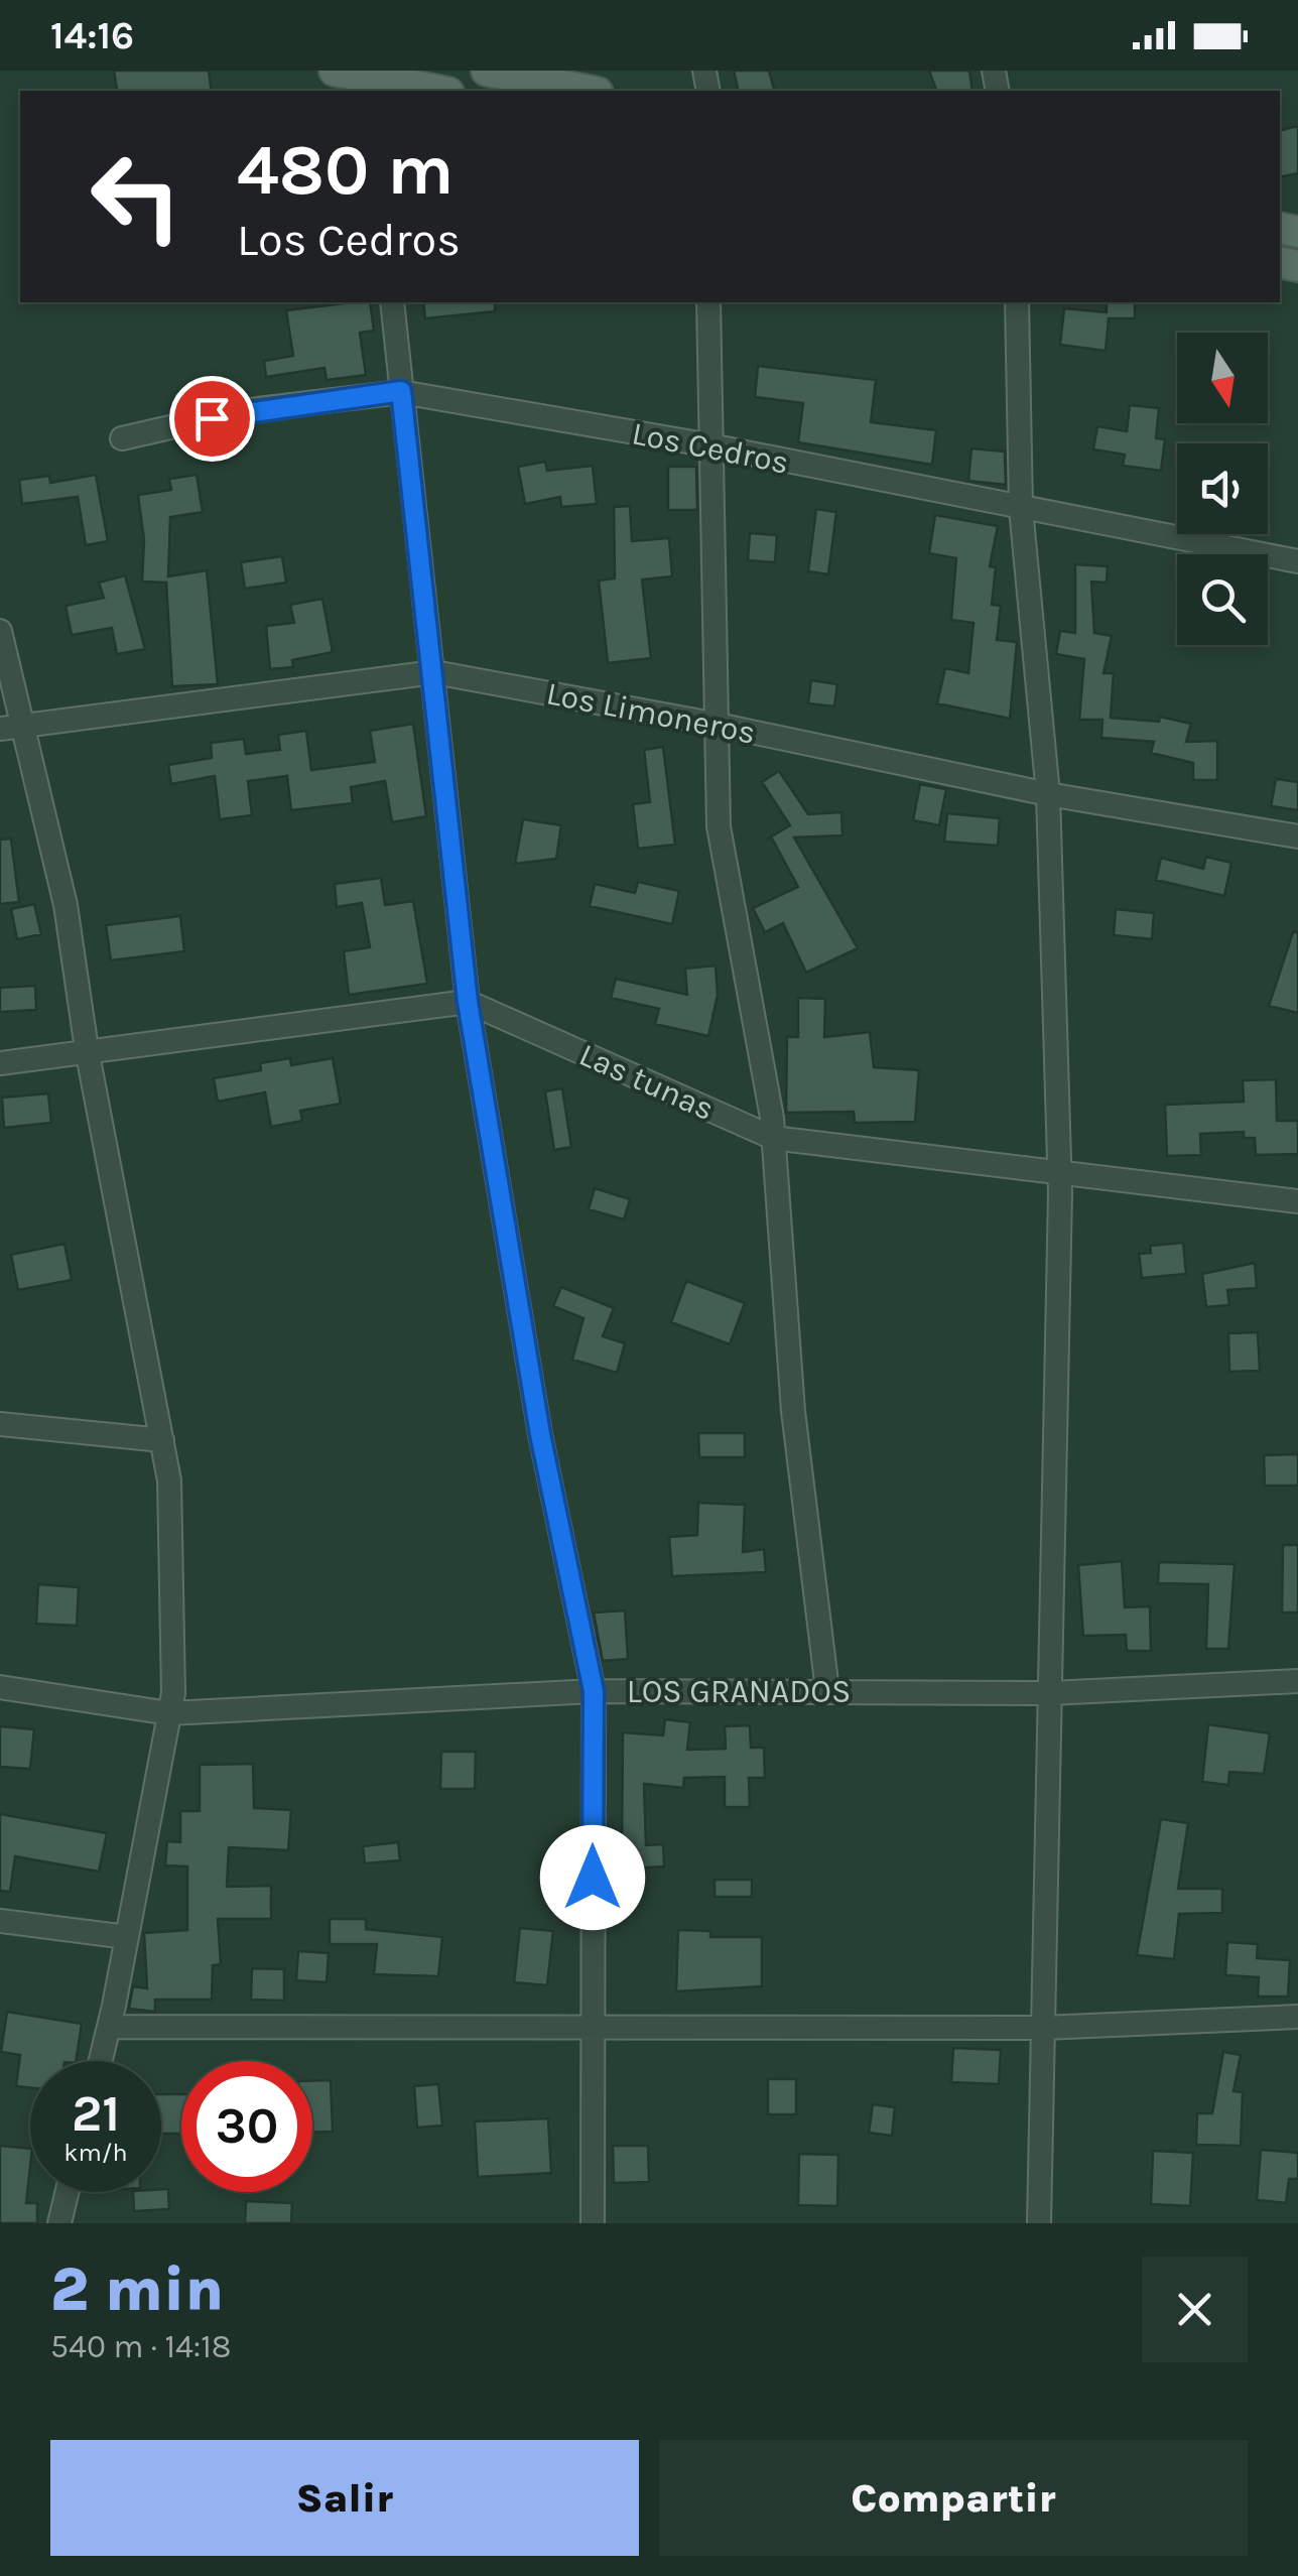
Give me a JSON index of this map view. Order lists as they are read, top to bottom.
{
  "streets": {
    "street": [
      "Los Cedros",
      "Los Limoneros",
      "Las tunas",
      "LOS GRANADOS"
    ]
  },
  "north": "bottom",
  "page": {
    "status": "14:16",
    "turn": ["480 m", "Los Cedros"],
    "speed": "21 km/h",
    "limit": "30",
    "heading": ["2 min", "540 m · 14:18"],
    "buttons": ["Salir", "Compartir"]
  }
}
